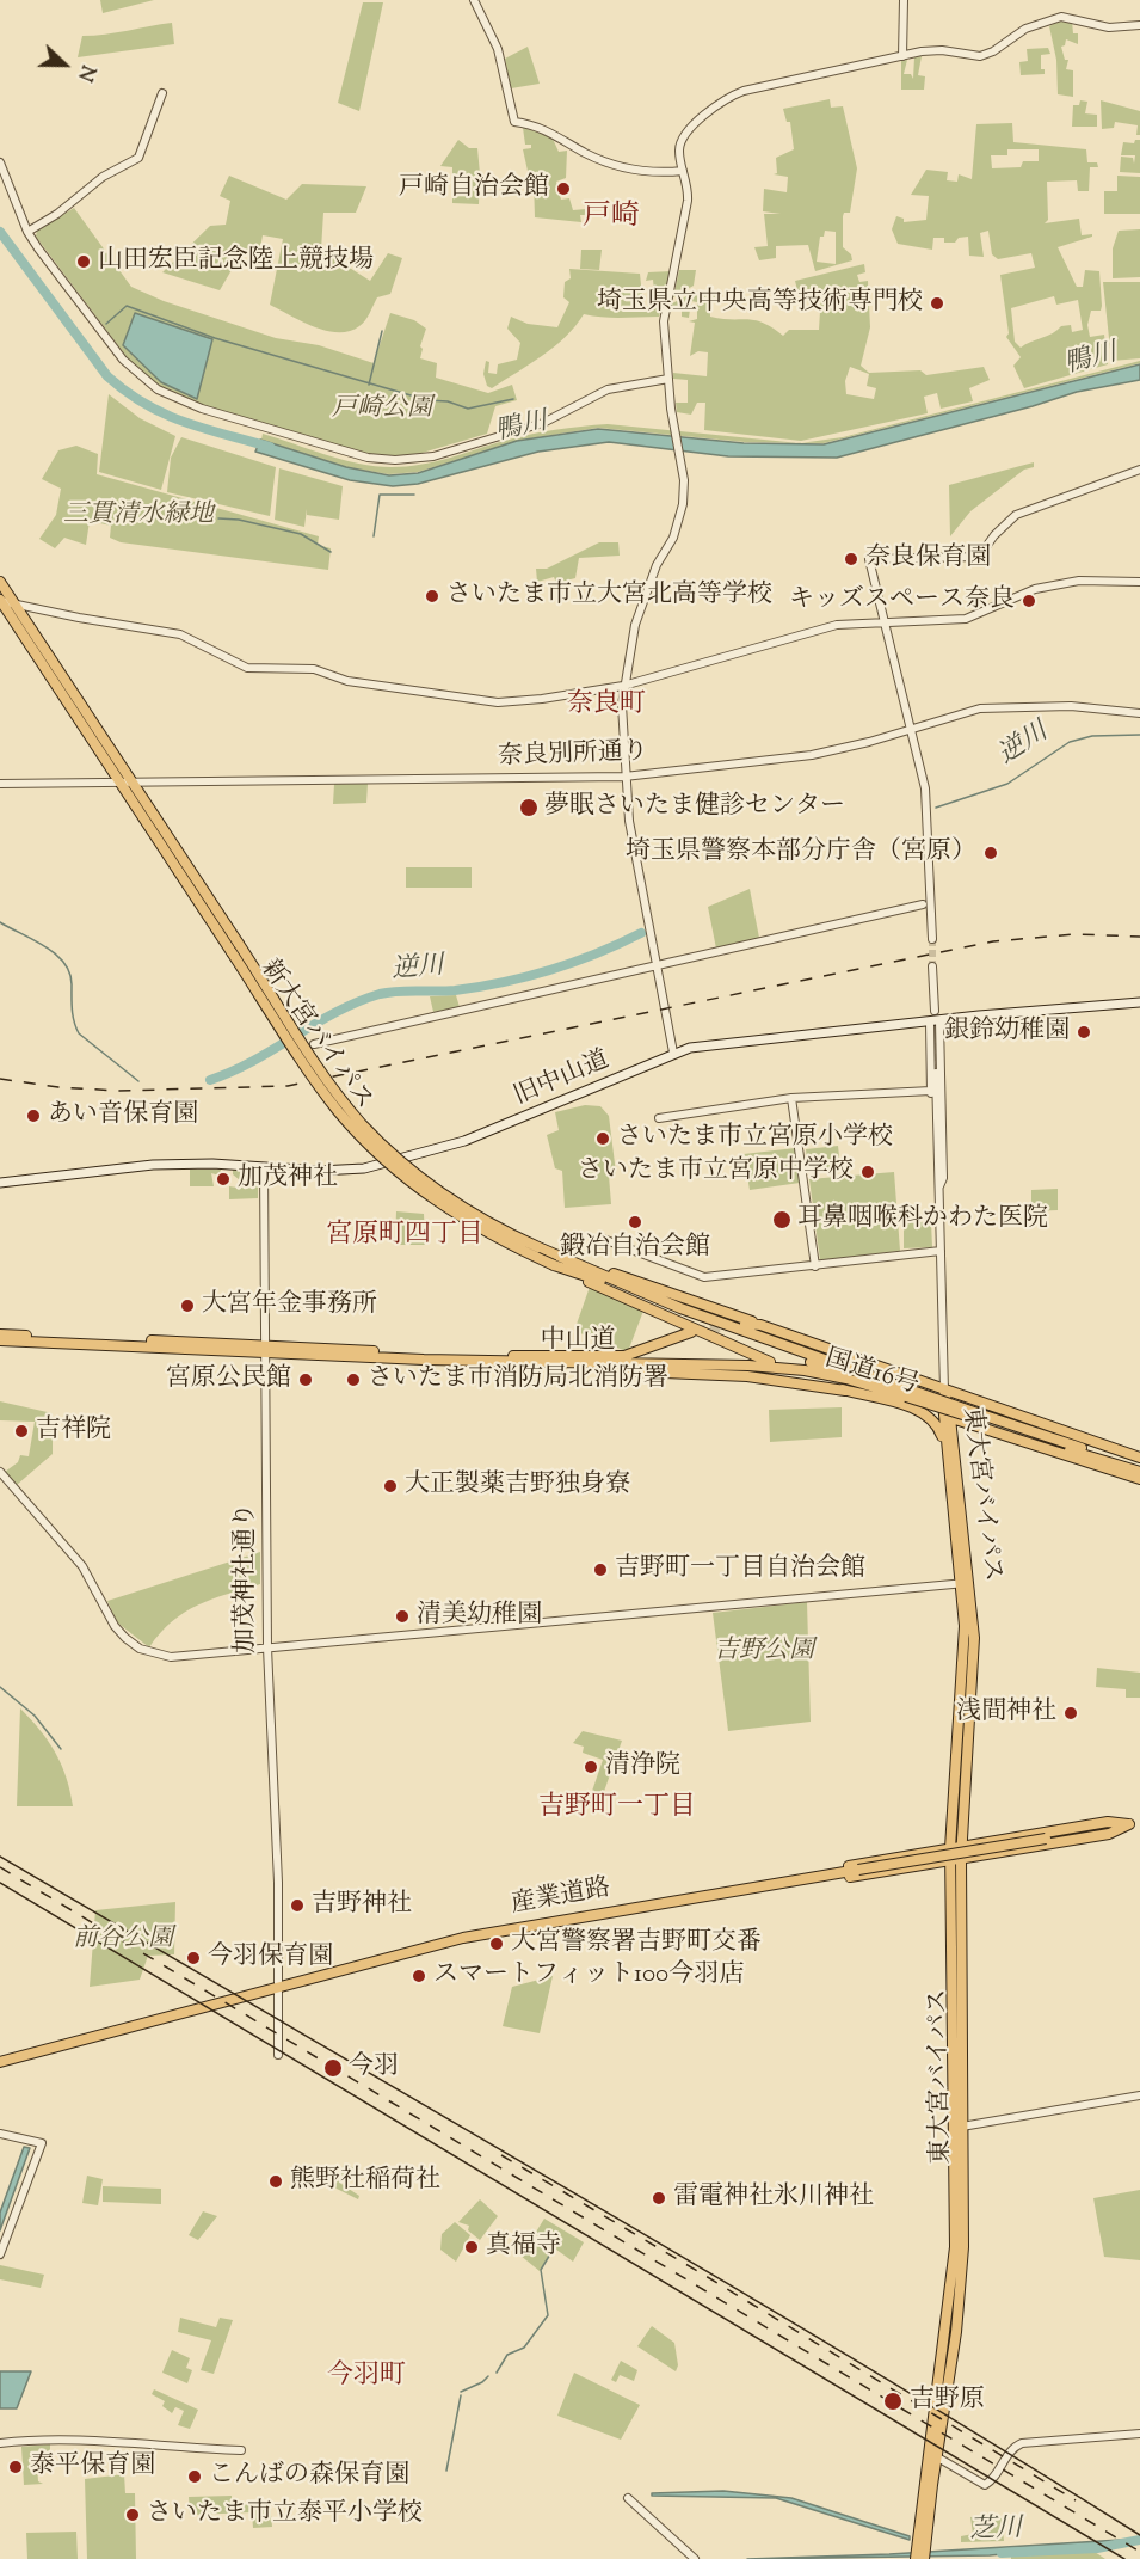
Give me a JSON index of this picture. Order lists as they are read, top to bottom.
{
  "streets": {
    "main road": [
      "新大宮バイパス",
      "旧中山道",
      "中山道",
      "国道16号",
      "東大宮バイパス",
      "産業道路"
    ],
    "street": ["奈良別所通り", "加茂神社通り"]
  },
  "crossings": [
    ["奈良別所通り", "新大宮バイパス"],
    ["旧中山道", "加茂神社通り"],
    ["中山道", "加茂神社通り"],
    ["国道16号", "東大宮バイパス"],
    ["加茂神社通り", "産業道路"]
  ],
  "districts": [
    "戸崎",
    "奈良町",
    "宮原町四丁目",
    "吉野町一丁目",
    "今羽町"
  ],
  "water": ["鴨川", "逆川", "芝川"],
  "parks": [
    "戸崎公園",
    "三貫清水緑地",
    "吉野公園",
    "前谷公園"
  ],
  "places": [
    "戸崎自治会館",
    "山田宏臣記念陸上競技場",
    "埼玉県立中央高等技術専門校",
    "奈良保育園",
    "さいたま市立大宮北高等学校",
    "キッズスペース奈良",
    "夢眠さいたま健診センター",
    "埼玉県警察本部分庁舎（宮原）",
    "銀鈴幼稚園",
    "あい音保育園",
    "さいたま市立宮原小学校",
    "さいたま市立宮原中学校",
    "加茂神社",
    "耳鼻咽喉科かわた医院",
    "鍛冶自治会館",
    "大宮年金事務所",
    "宮原公民館",
    "さいたま市消防局北消防署",
    "吉祥院",
    "大正製薬吉野独身寮",
    "吉野町一丁目自治会館",
    "清美幼稚園",
    "浅間神社",
    "清浄院",
    "吉野神社",
    "大宮警察署吉野町交番",
    "今羽保育園",
    "スマートフィット100今羽店",
    "今羽",
    "熊野社稲荷社",
    "雷電神社氷川神社",
    "真福寺",
    "吉野原",
    "泰平保育園",
    "こんばの森保育園",
    "さいたま市立泰平小学校"
  ],
  "north": "right"
}
